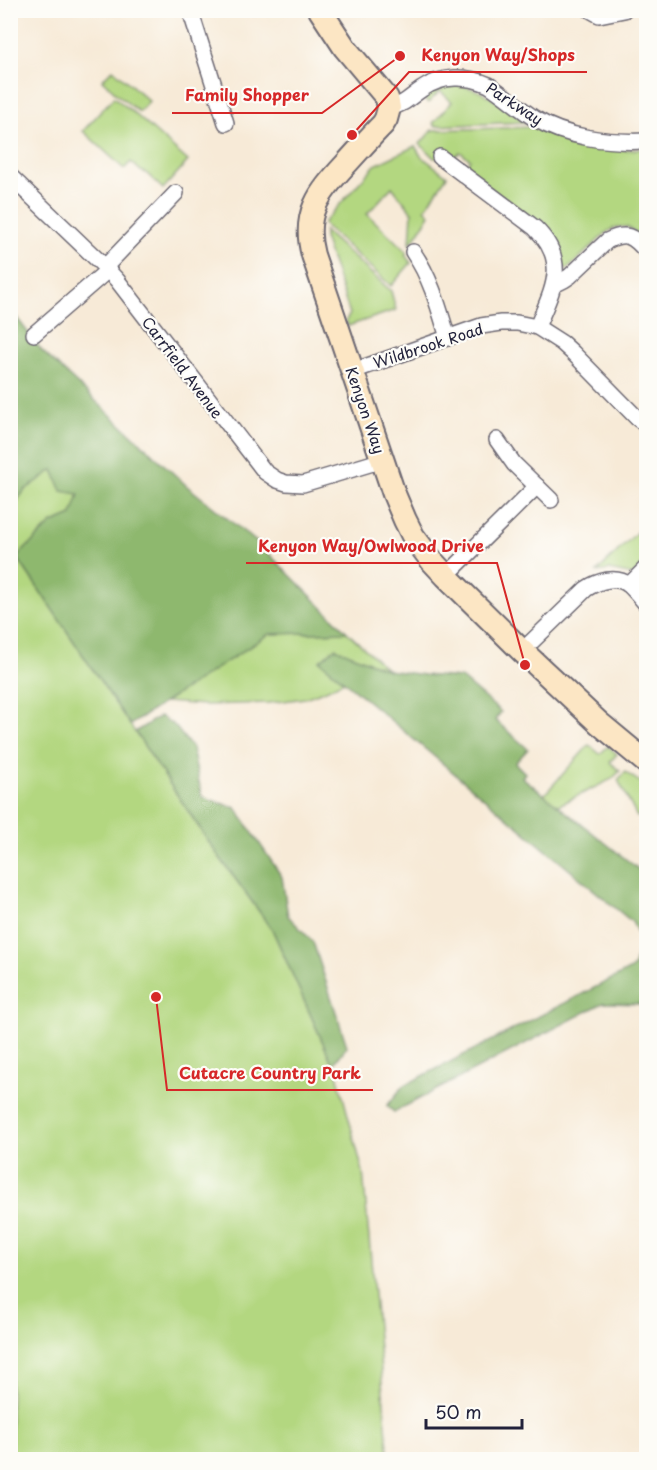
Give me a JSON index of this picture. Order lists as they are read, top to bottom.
{
  "streets": {
    "street": [
      "Parkway",
      "Wildbrook Road",
      "Carrfield Avenue",
      "Kenyon Way"
    ]
  },
  "crossings": [
    ["Parkway", "Kenyon Way"],
    ["Wildbrook Road", "Kenyon Way"],
    ["Carrfield Avenue", "Kenyon Way"]
  ],
  "places": [
    "Family Shopper",
    "Kenyon Way/Shops",
    "Kenyon Way/Owlwood Drive",
    "Cutacre Country Park"
  ],
  "scale_bar": "50 m"
}
